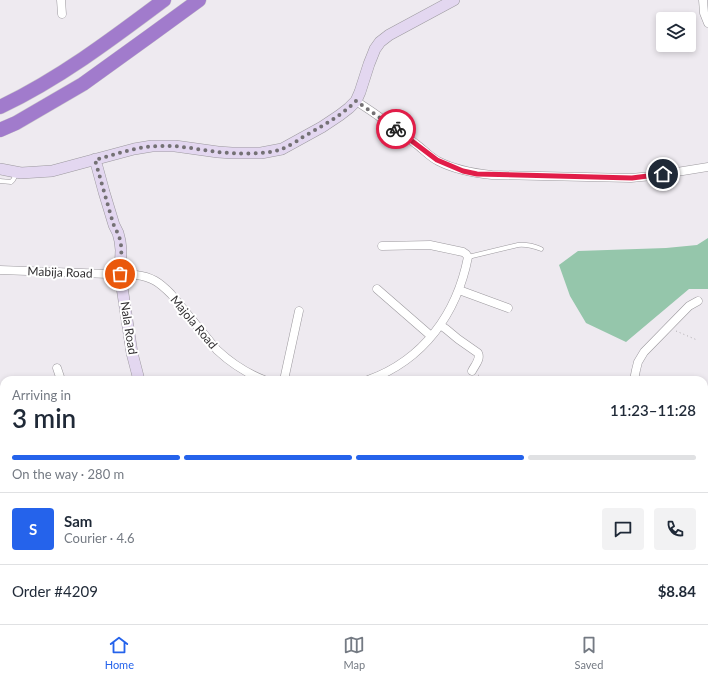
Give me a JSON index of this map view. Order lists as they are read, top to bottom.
{
  "streets": {
    "street": ["Mabija Road", "Majola Road", "Nala Road"]
  },
  "crossings": [
    ["Mabija Road", "Majola Road"],
    ["Mabija Road", "Nala Road"],
    ["Majola Road", "Nala Road"]
  ],
  "page": {
    "heading": ["3 min", "Arriving in", "11:23–11:28"],
    "panel": [
      "Sam",
      "Courier · 4.6",
      "Order #4209",
      "$8.84"
    ],
    "bar": "On the way · 280 m",
    "round": "S",
    "tabs": ["Home", "Map", "Saved"]
  }
}
